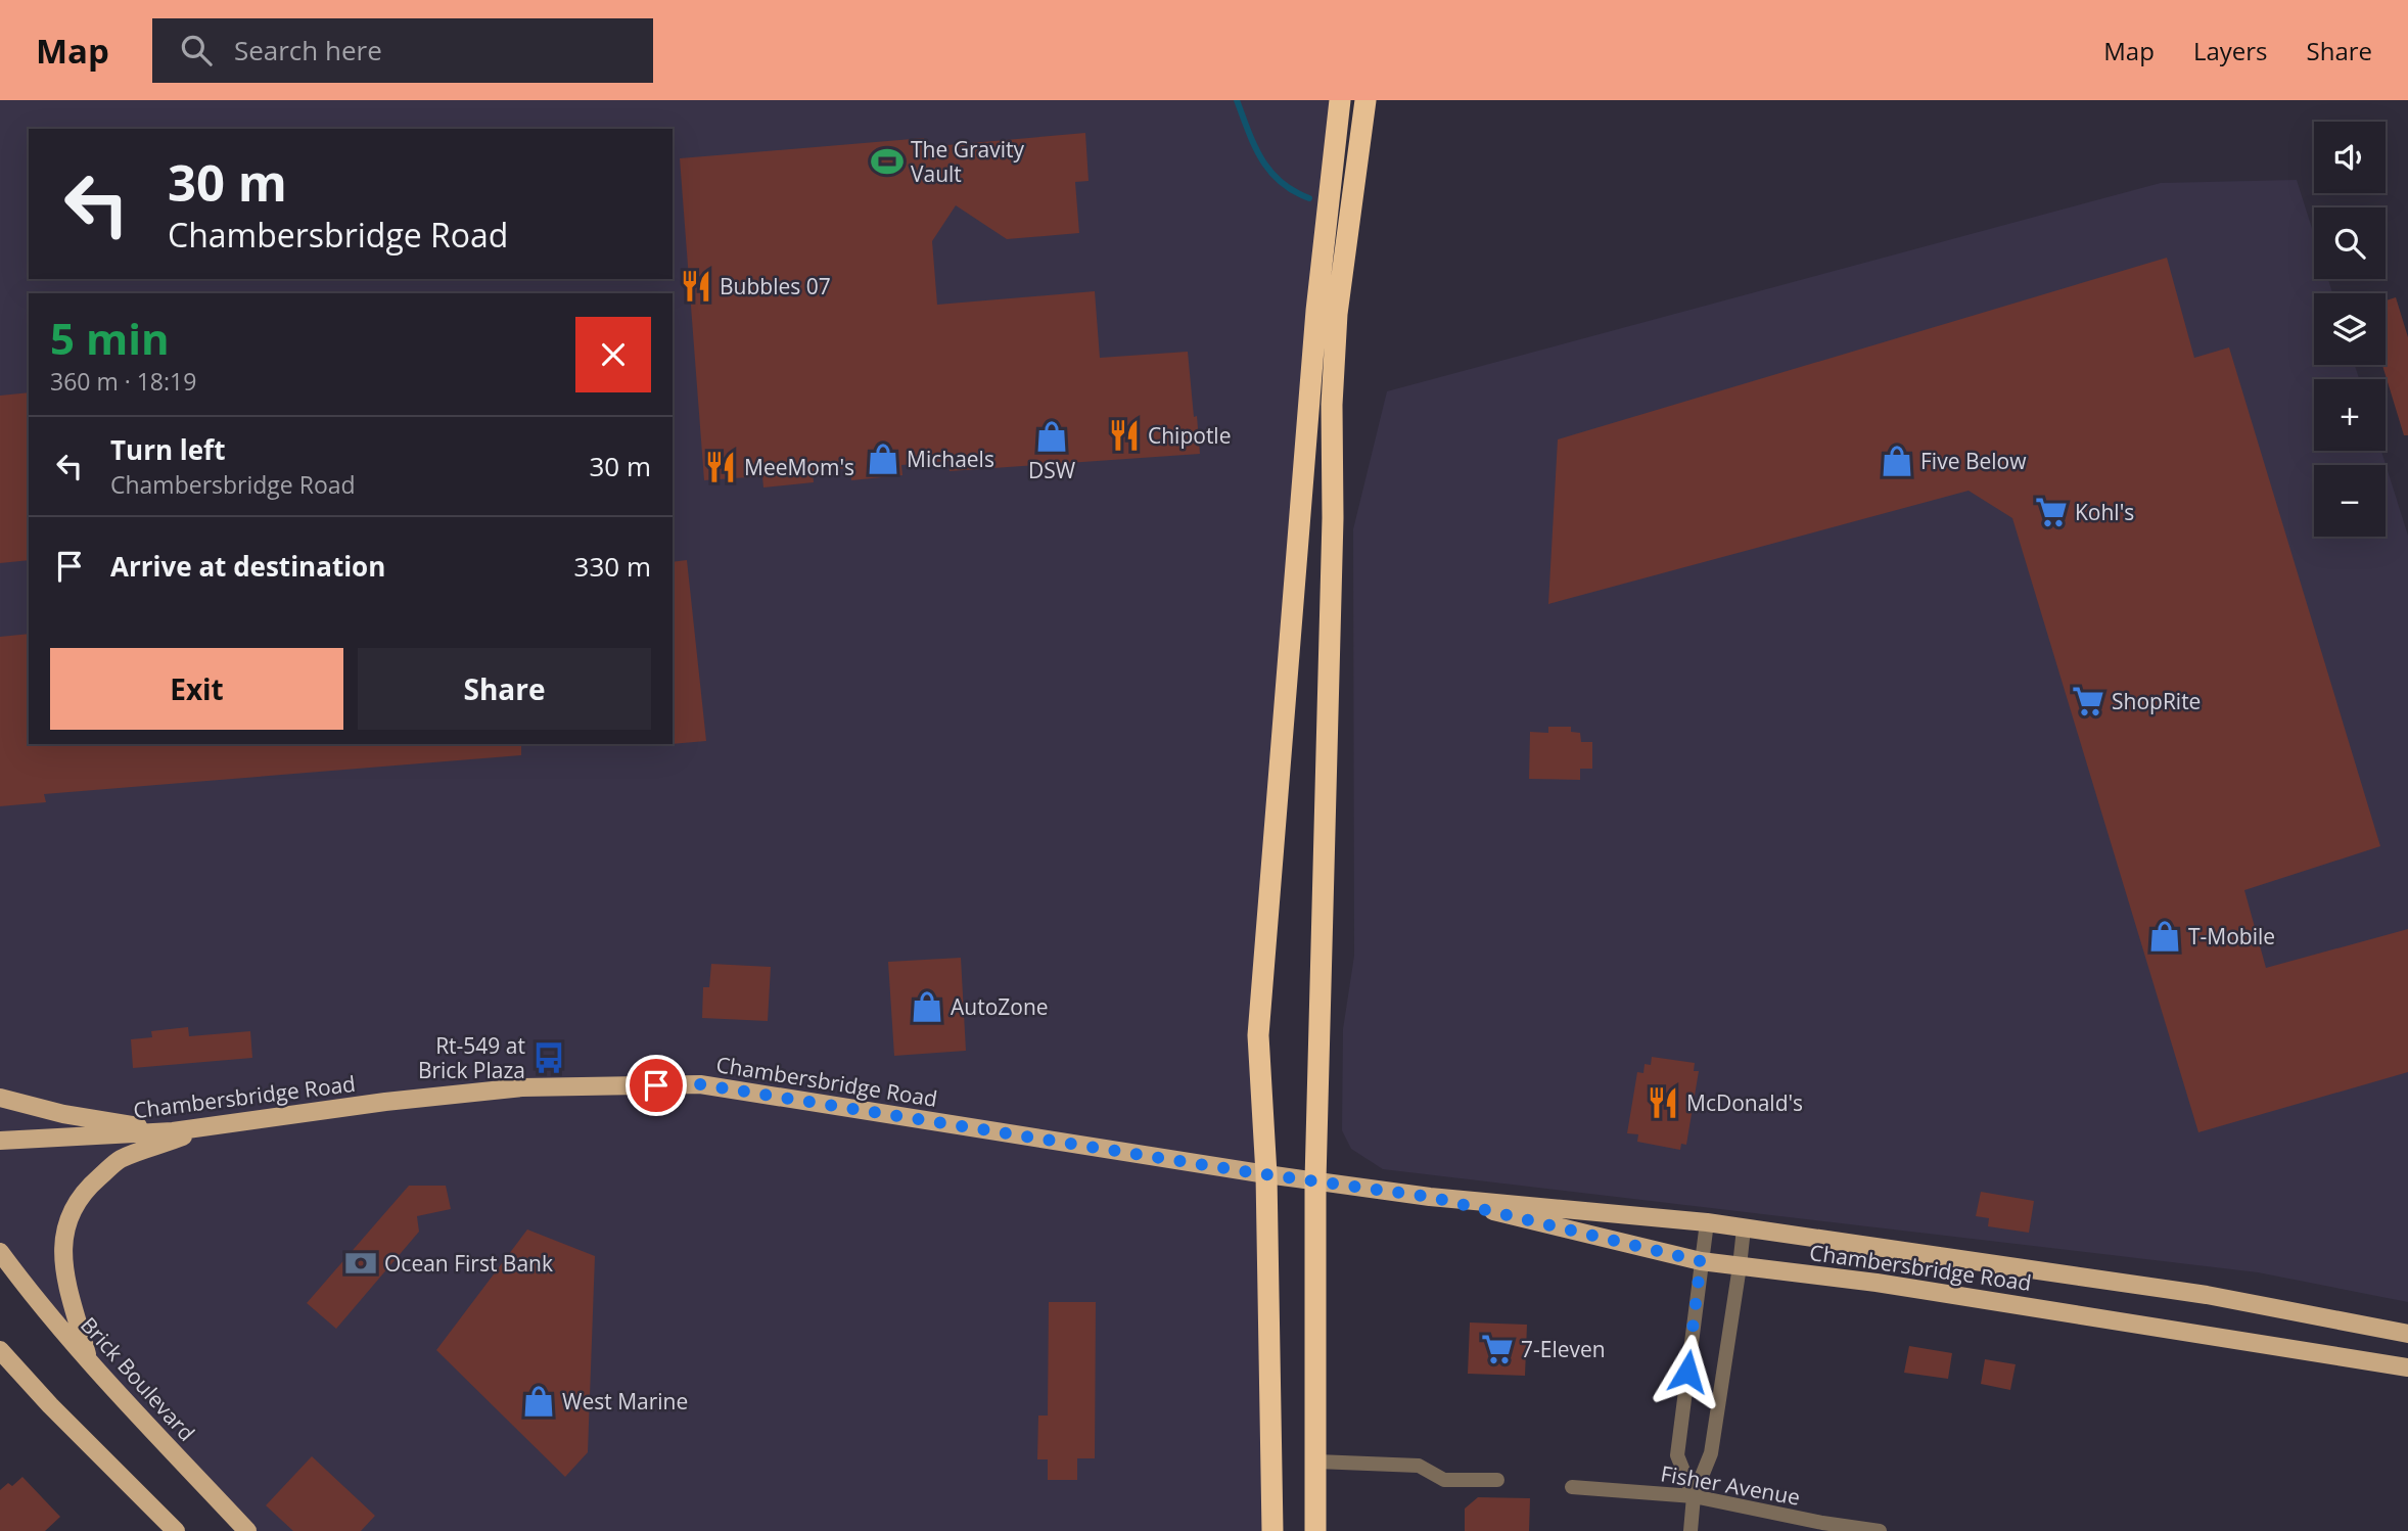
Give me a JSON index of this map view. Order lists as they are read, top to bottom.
{
  "streets": {
    "main road": ["Chambersbridge Road", "Brick Boulevard"],
    "street": ["Fisher Avenue"]
  },
  "places": {
    "sports": ["The Gravity Vault"],
    "restaurant": [
      "Bubbles 07",
      "Chipotle",
      "MeeMom's",
      "McDonald's"
    ],
    "shop": [
      "DSW",
      "Michaels",
      "Five Below",
      "T-Mobile",
      "AutoZone",
      "West Marine"
    ],
    "supermarket": ["Kohl's", "ShopRite", "7-Eleven"],
    "bus stop": ["Rt-549 at Brick Plaza"],
    "bank": ["Ocean First Bank"]
  },
  "page": {
    "header": "Map",
    "search": "Search here",
    "nav": ["Map", "Layers", "Share"],
    "map_buttons": ["+", "−"],
    "turn": ["30 m", "Chambersbridge Road"],
    "heading": ["5 min", "360 m · 18:19"],
    "list": [
      {
        "name": "Turn left",
        "note": "Chambersbridge Road",
        "value": "30 m"
      },
      {
        "name": "Arrive at destination",
        "value": "330 m"
      }
    ],
    "buttons": ["Exit", "Share"]
  }
}
